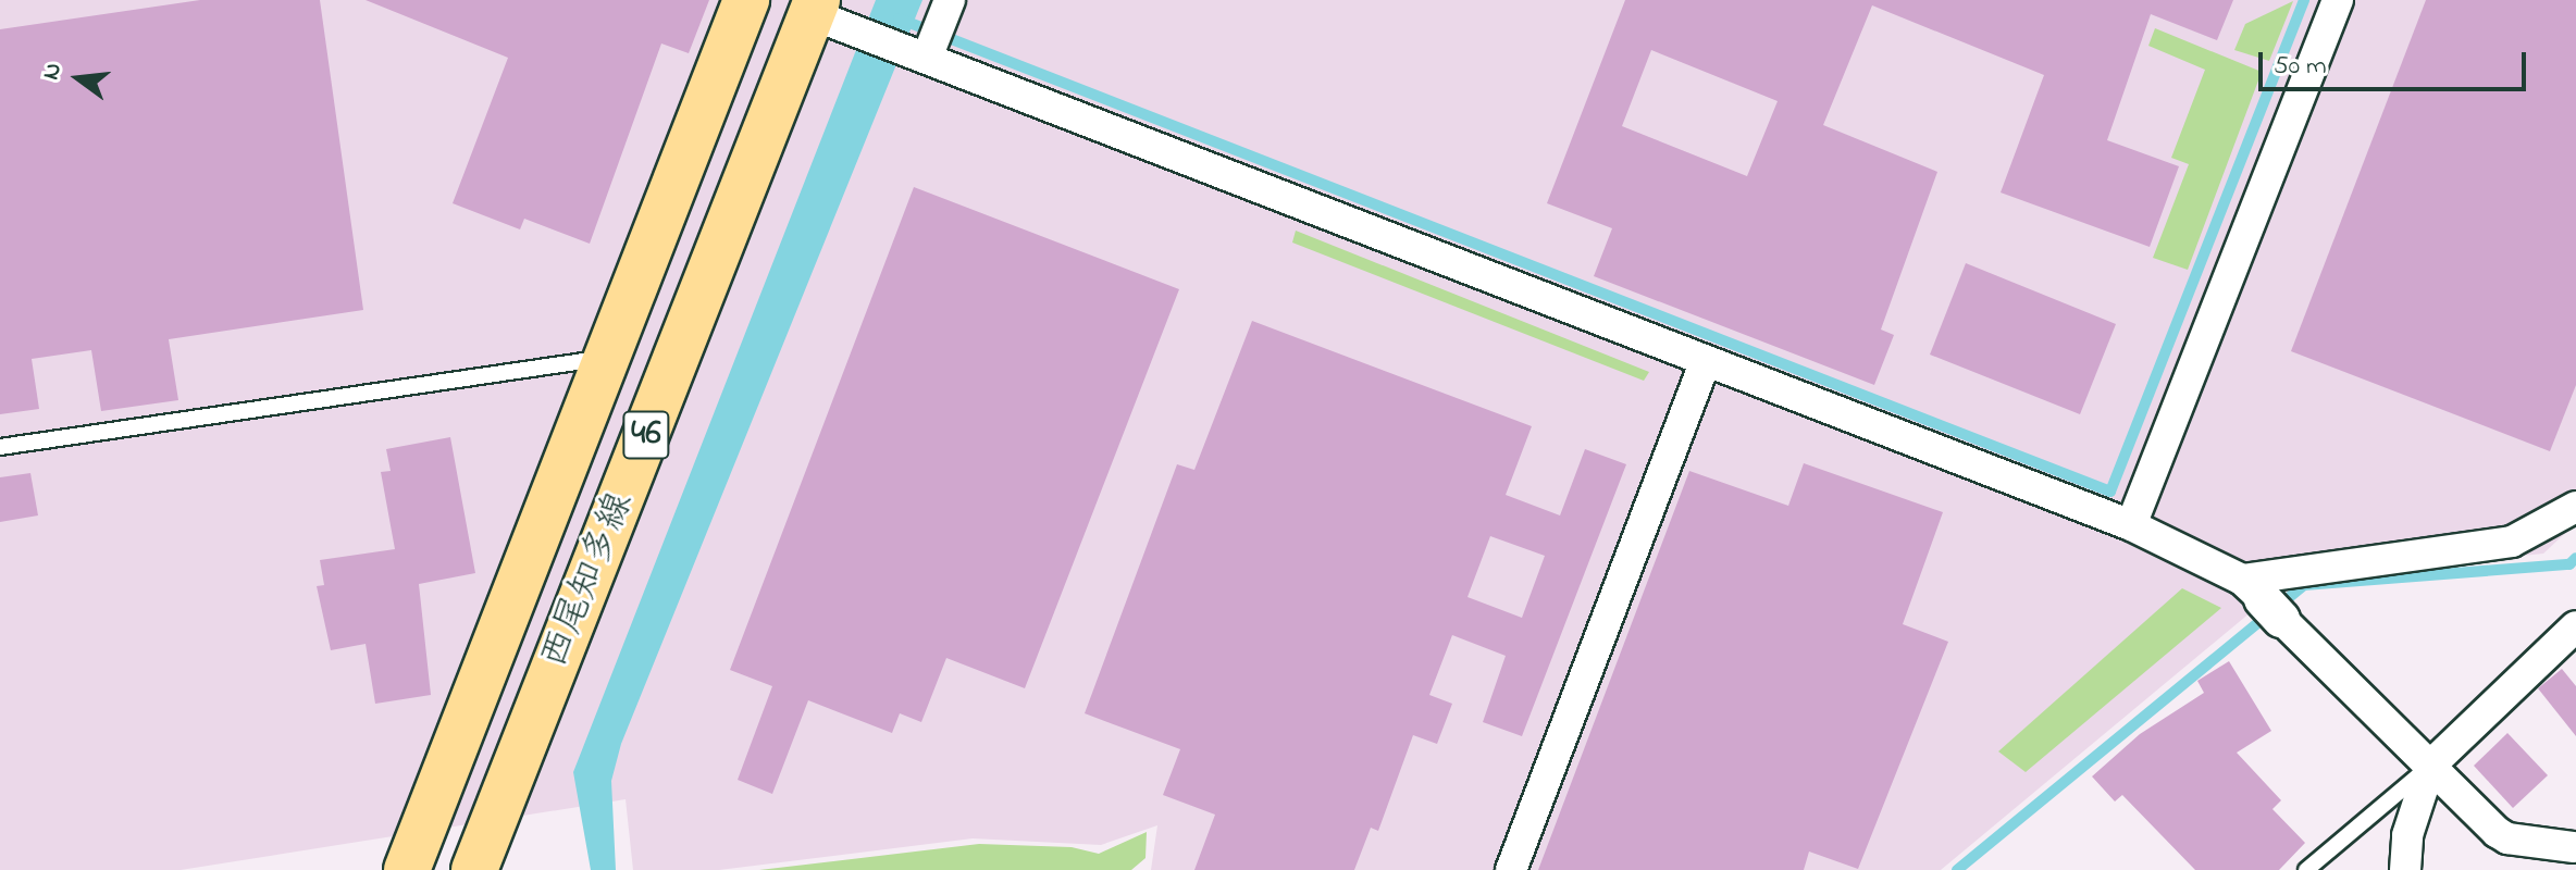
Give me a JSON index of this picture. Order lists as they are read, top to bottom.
{
  "streets": {
    "main road": ["46", "西尾知多線"]
  },
  "scale_bar": "50 m",
  "north": "left"
}
